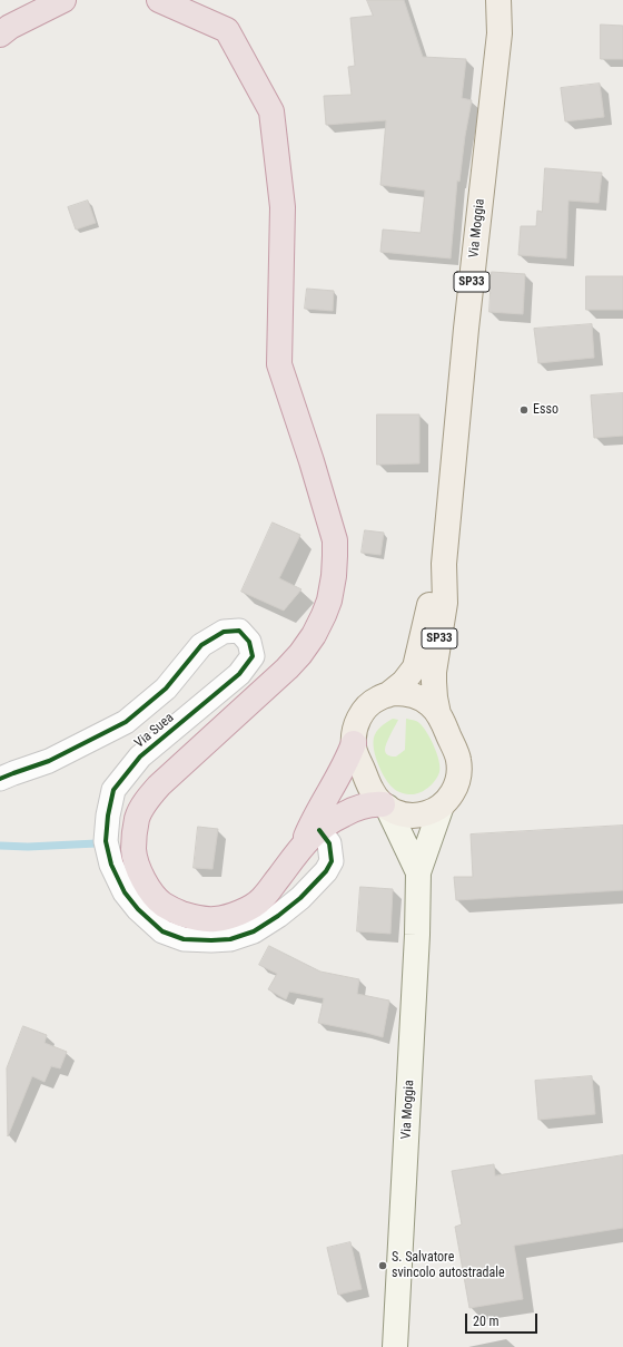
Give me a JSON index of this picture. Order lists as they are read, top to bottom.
{
  "streets": {
    "main road": ["Via Moggia", "SP33"],
    "street": ["Via Suea"]
  },
  "places": ["Esso", "S. Salvatore svincolo autostradale"],
  "scale_bar": "20 m"
}
